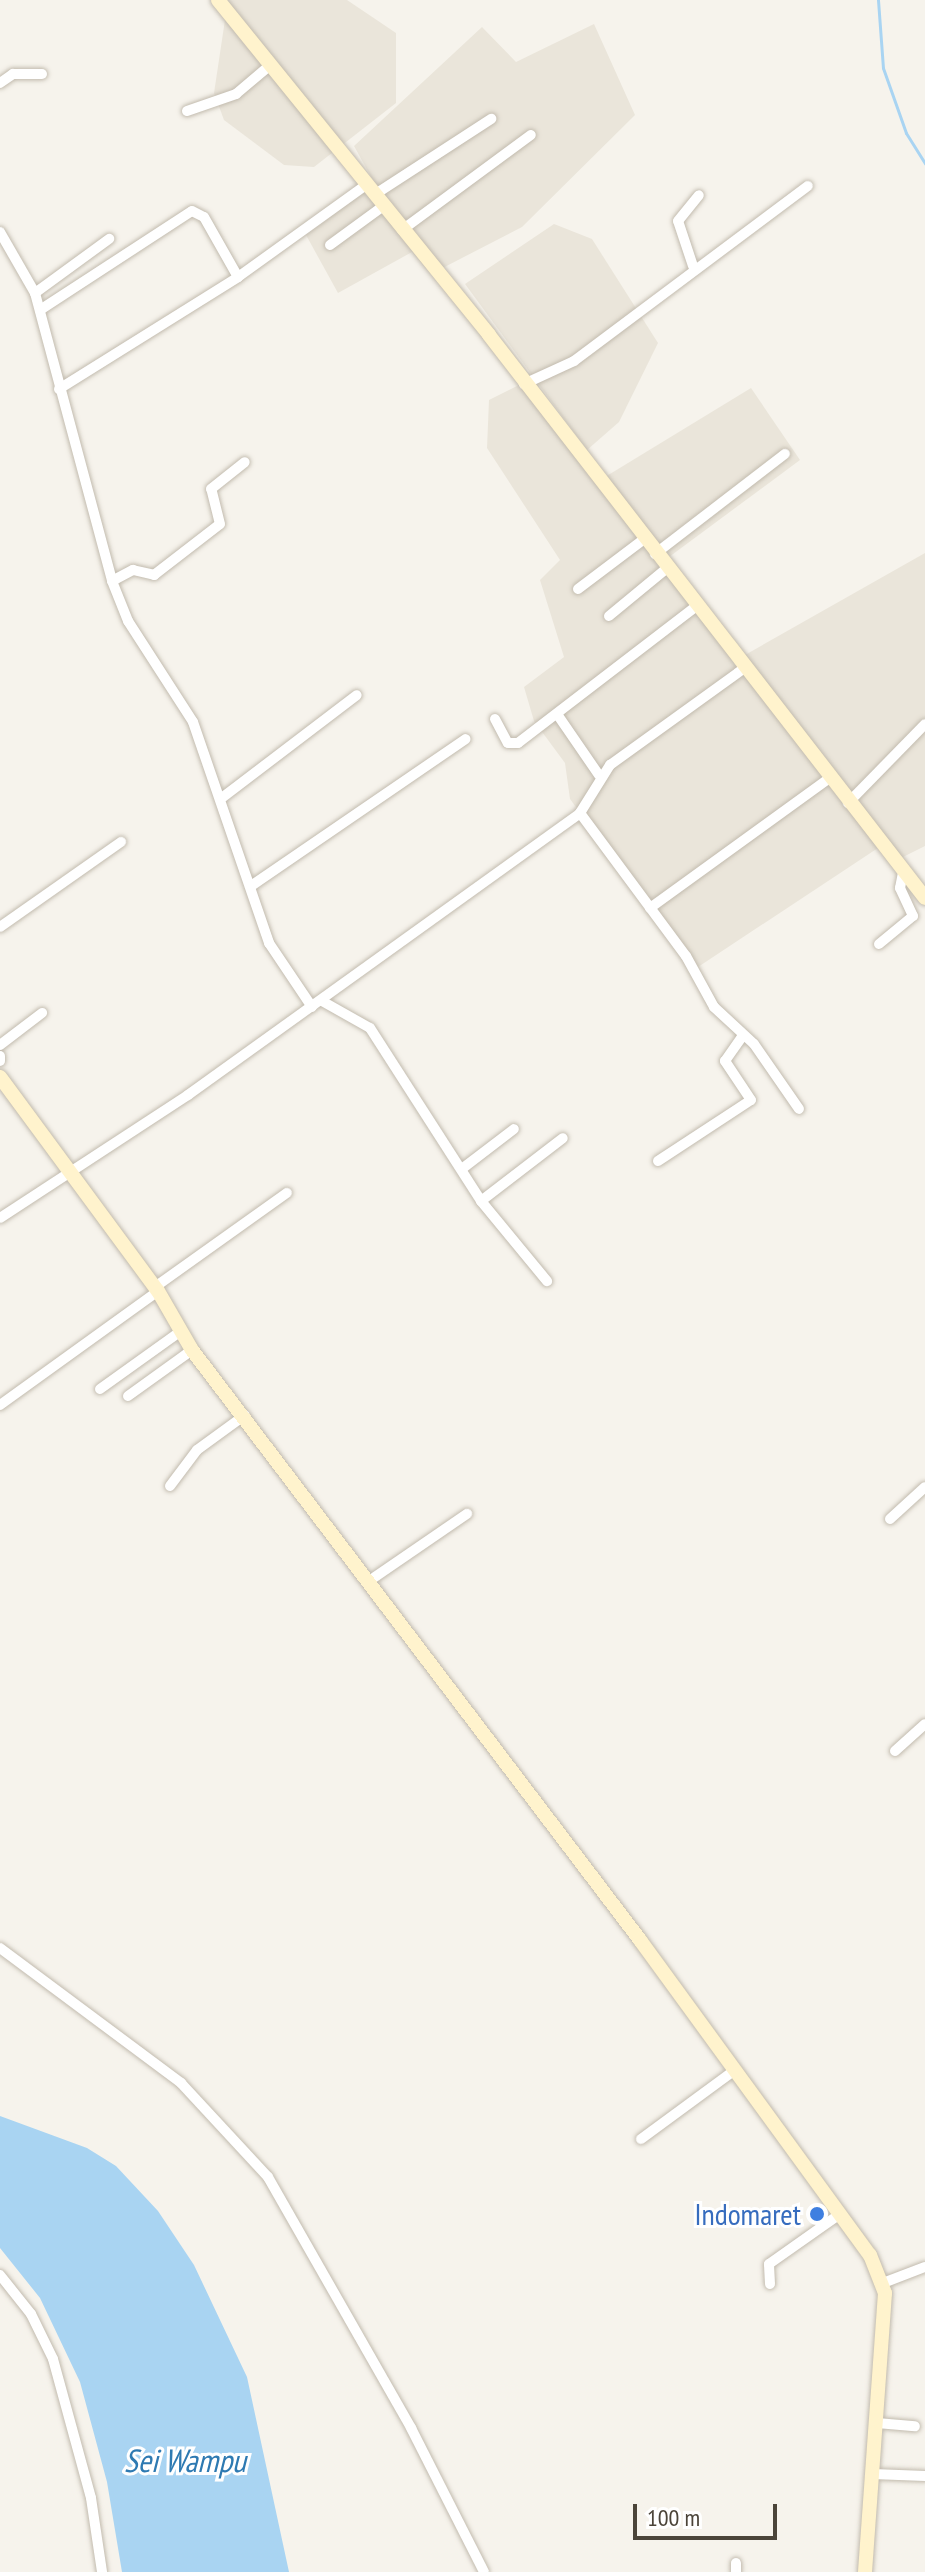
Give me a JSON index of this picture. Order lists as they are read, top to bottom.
{
  "water": ["Sei Wampu"],
  "places": ["Indomaret"],
  "scale_bar": "100 m"
}
